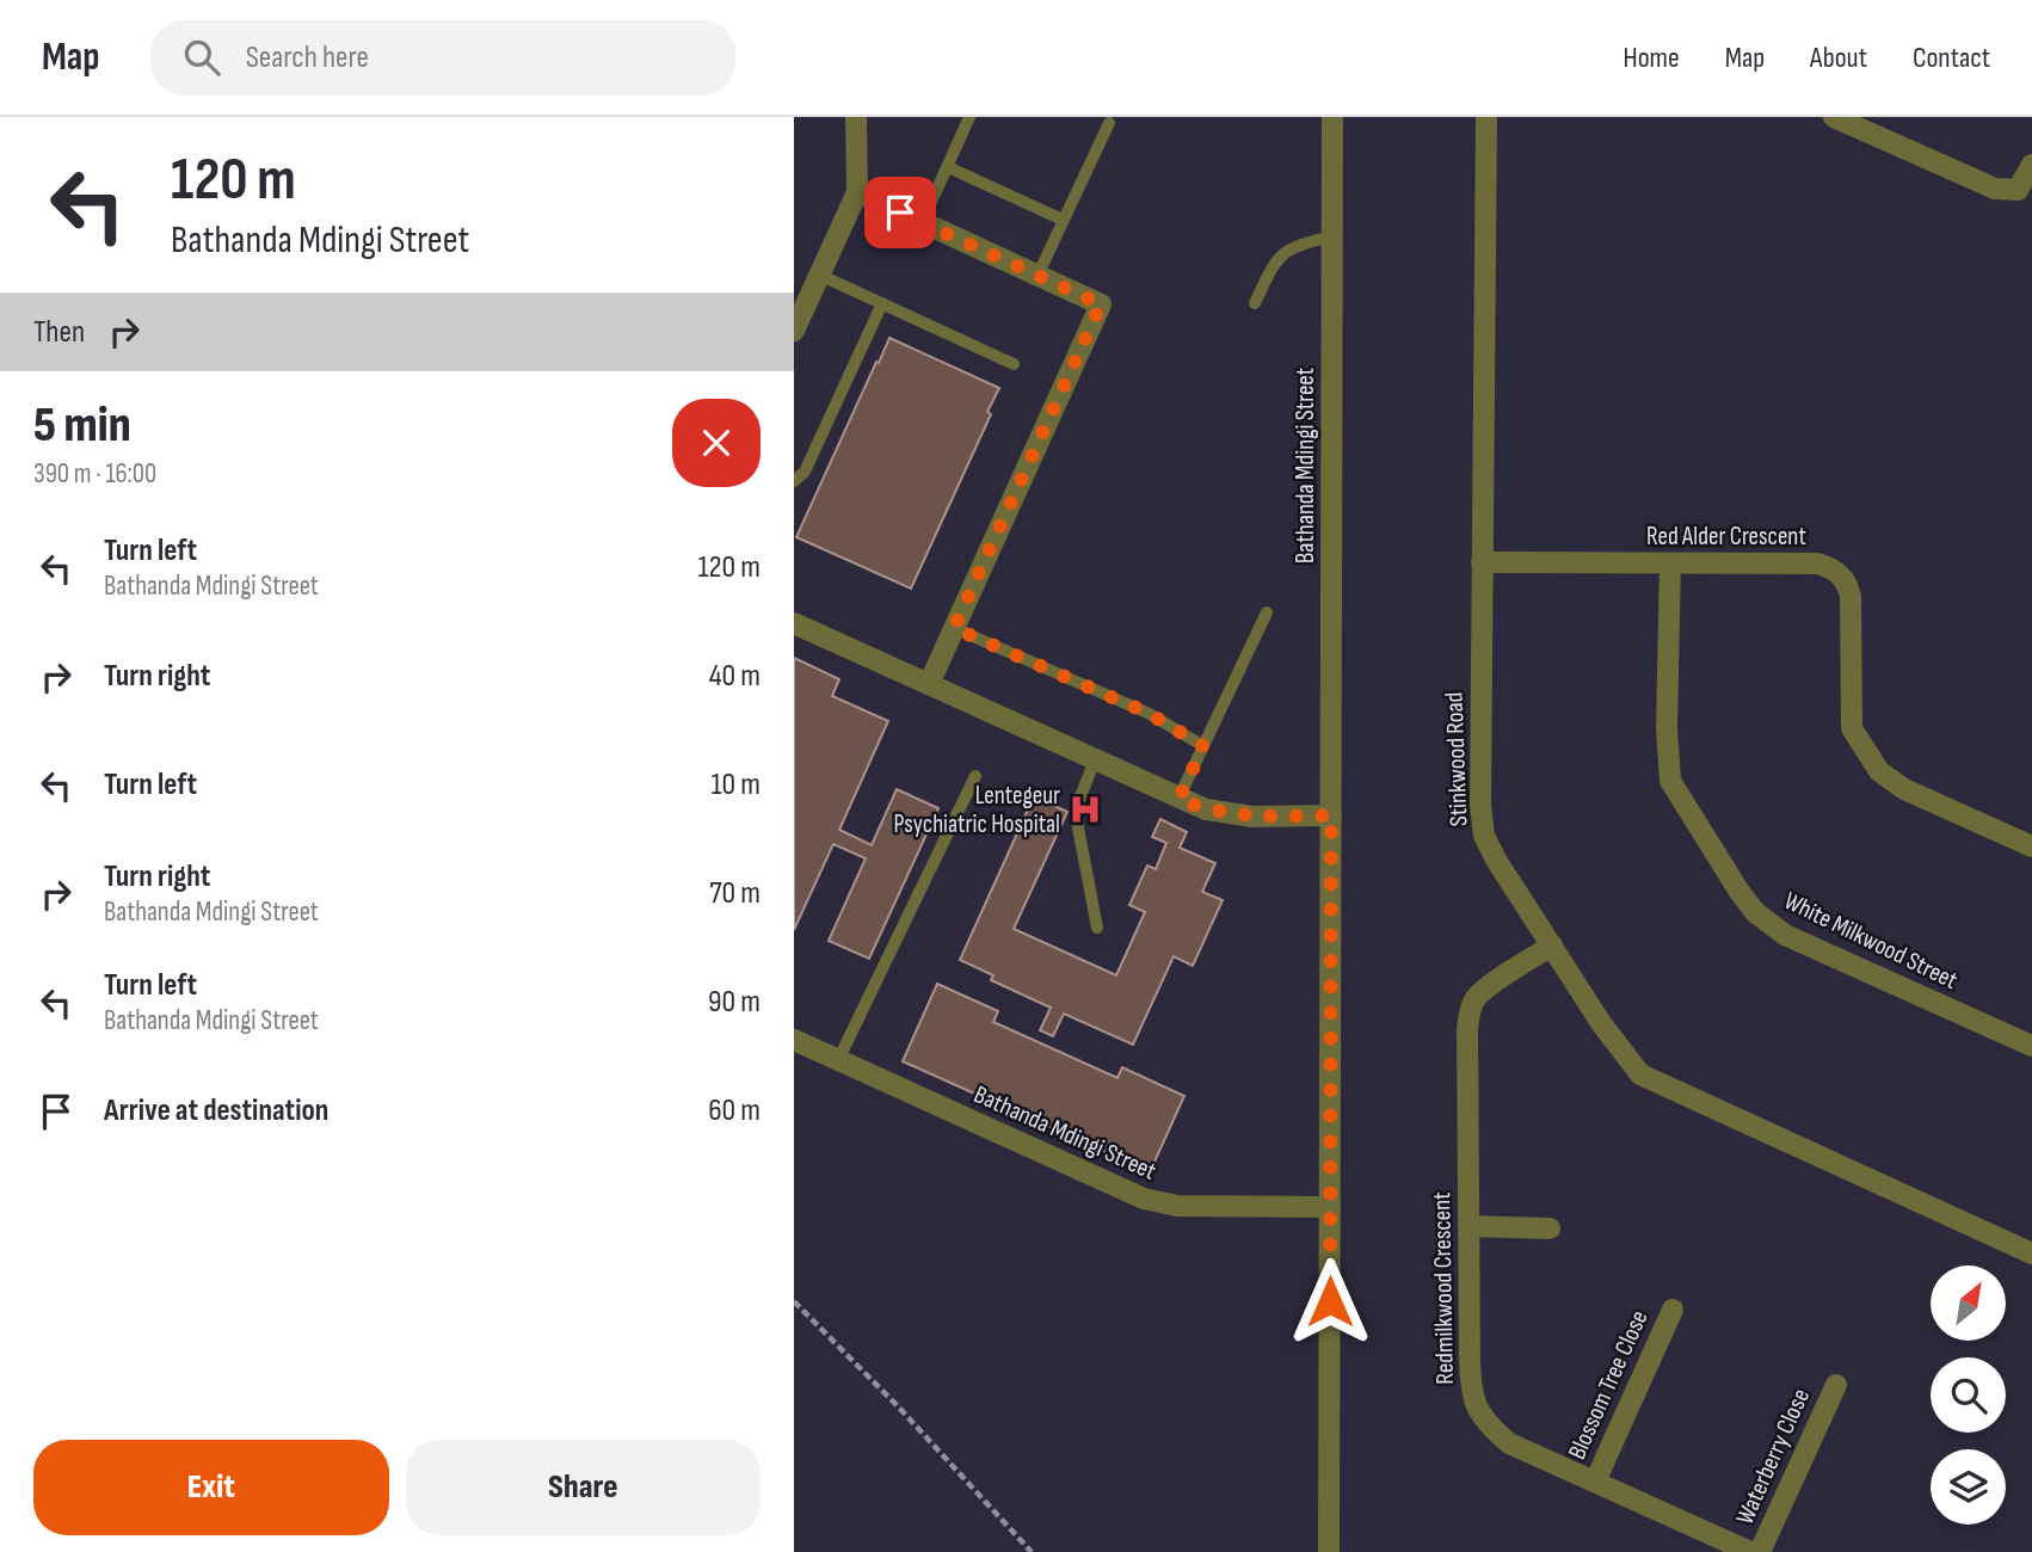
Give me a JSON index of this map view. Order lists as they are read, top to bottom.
{
  "streets": {
    "street": [
      "Bathanda Mdingi Street",
      "Red Alder Crescent",
      "Stinkwood Road",
      "White Milkwood Street",
      "Redmilkwood Crescent",
      "Blossom Tree Close",
      "Waterberry Close"
    ]
  },
  "crossings": [
    ["Red Alder Crescent", "Stinkwood Road"],
    ["Red Alder Crescent", "White Milkwood Street"],
    ["Stinkwood Road", "Redmilkwood Crescent"],
    ["Redmilkwood Crescent", "Blossom Tree Close"]
  ],
  "places": {
    "hospital": ["Lentegeur Psychiatric Hospital"]
  },
  "north": "top right",
  "page": {
    "header": "Map",
    "search": "Search here",
    "nav": [
      "Home",
      "Map",
      "About",
      "Contact"
    ],
    "turn": ["120 m", "Bathanda Mdingi Street"],
    "then": "Then",
    "heading": ["5 min", "390 m · 16:00"],
    "list": [
      {
        "name": "Turn left",
        "note": "Bathanda Mdingi Street",
        "value": "120 m"
      },
      {
        "name": "Turn right",
        "value": "40 m"
      },
      {
        "name": "Turn left",
        "value": "10 m"
      },
      {
        "name": "Turn right",
        "note": "Bathanda Mdingi Street",
        "value": "70 m"
      },
      {
        "name": "Turn left",
        "note": "Bathanda Mdingi Street",
        "value": "90 m"
      },
      {
        "name": "Arrive at destination",
        "value": "60 m"
      }
    ],
    "buttons": ["Exit", "Share"]
  }
}
